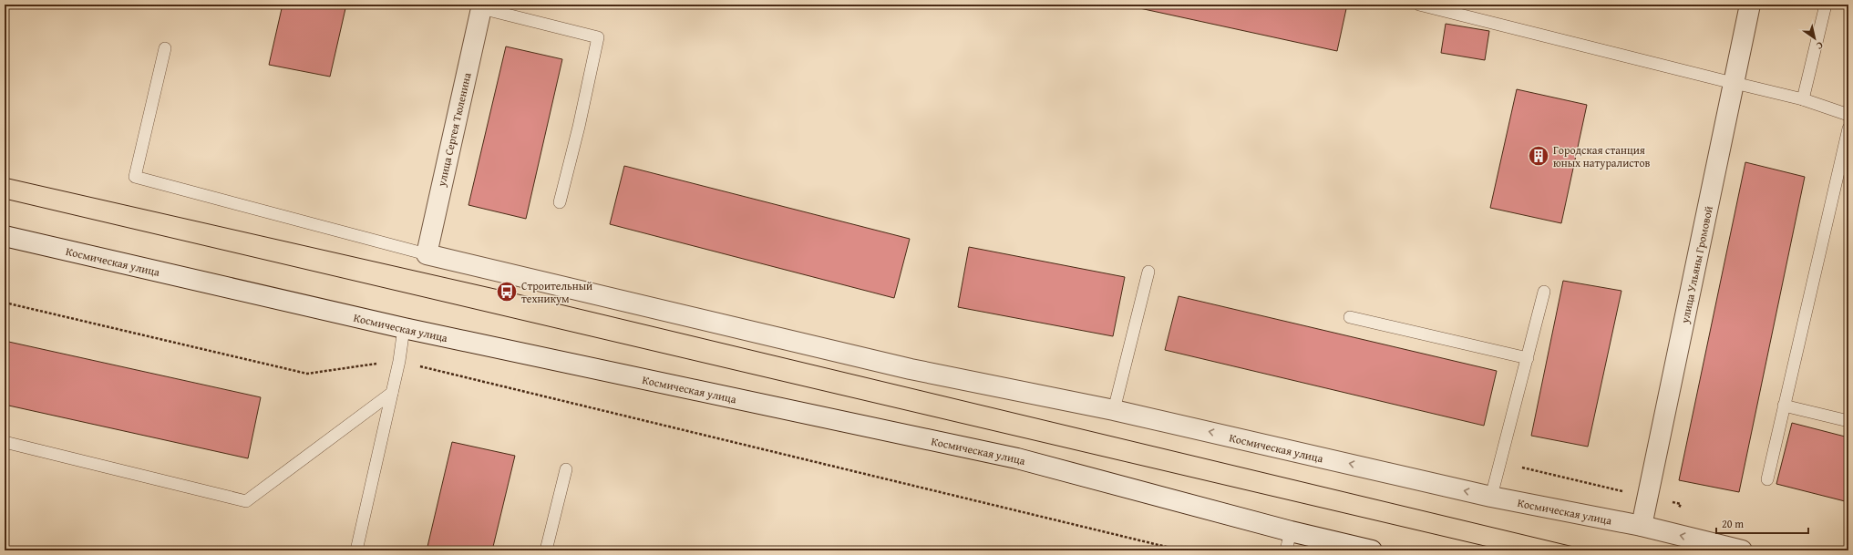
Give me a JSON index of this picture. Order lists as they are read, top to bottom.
{
  "streets": {
    "street": ["улица Сергея Тюленина", "Космическая улица", "улица Ульяны Громовой"]
  },
  "crossings": [
    ["улица Сергея Тюленина", "Космическая улица"],
    ["Космическая улица", "улица Ульяны Громовой"]
  ],
  "places": {
    "building": ["Городская станция юных натуралистов"],
    "bus stop": ["Строительный техникум"]
  },
  "scale_bar": "20 m",
  "north": "bottom right"
}
